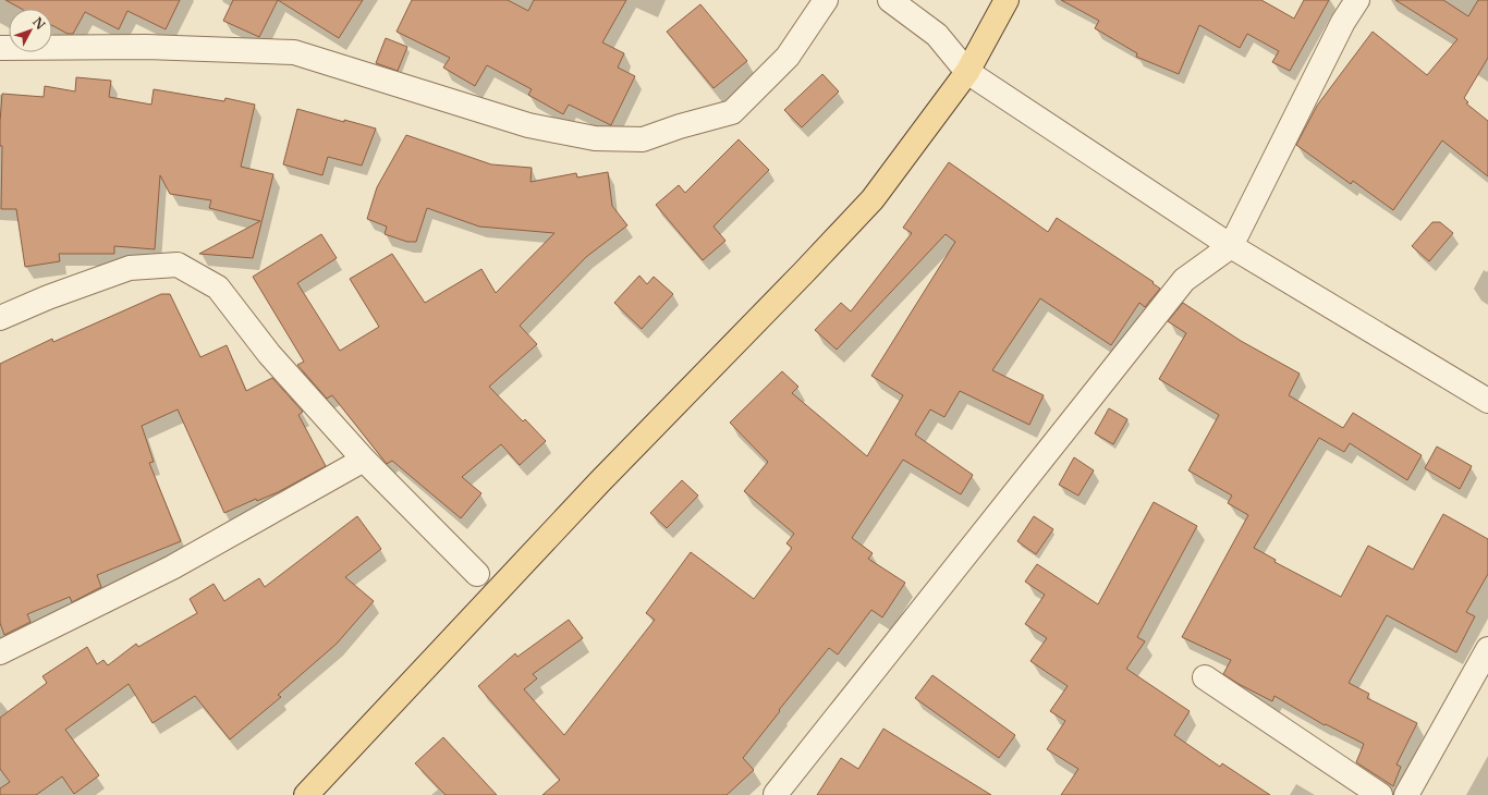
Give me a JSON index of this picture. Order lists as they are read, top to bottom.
{
  "north": "top right"
}
